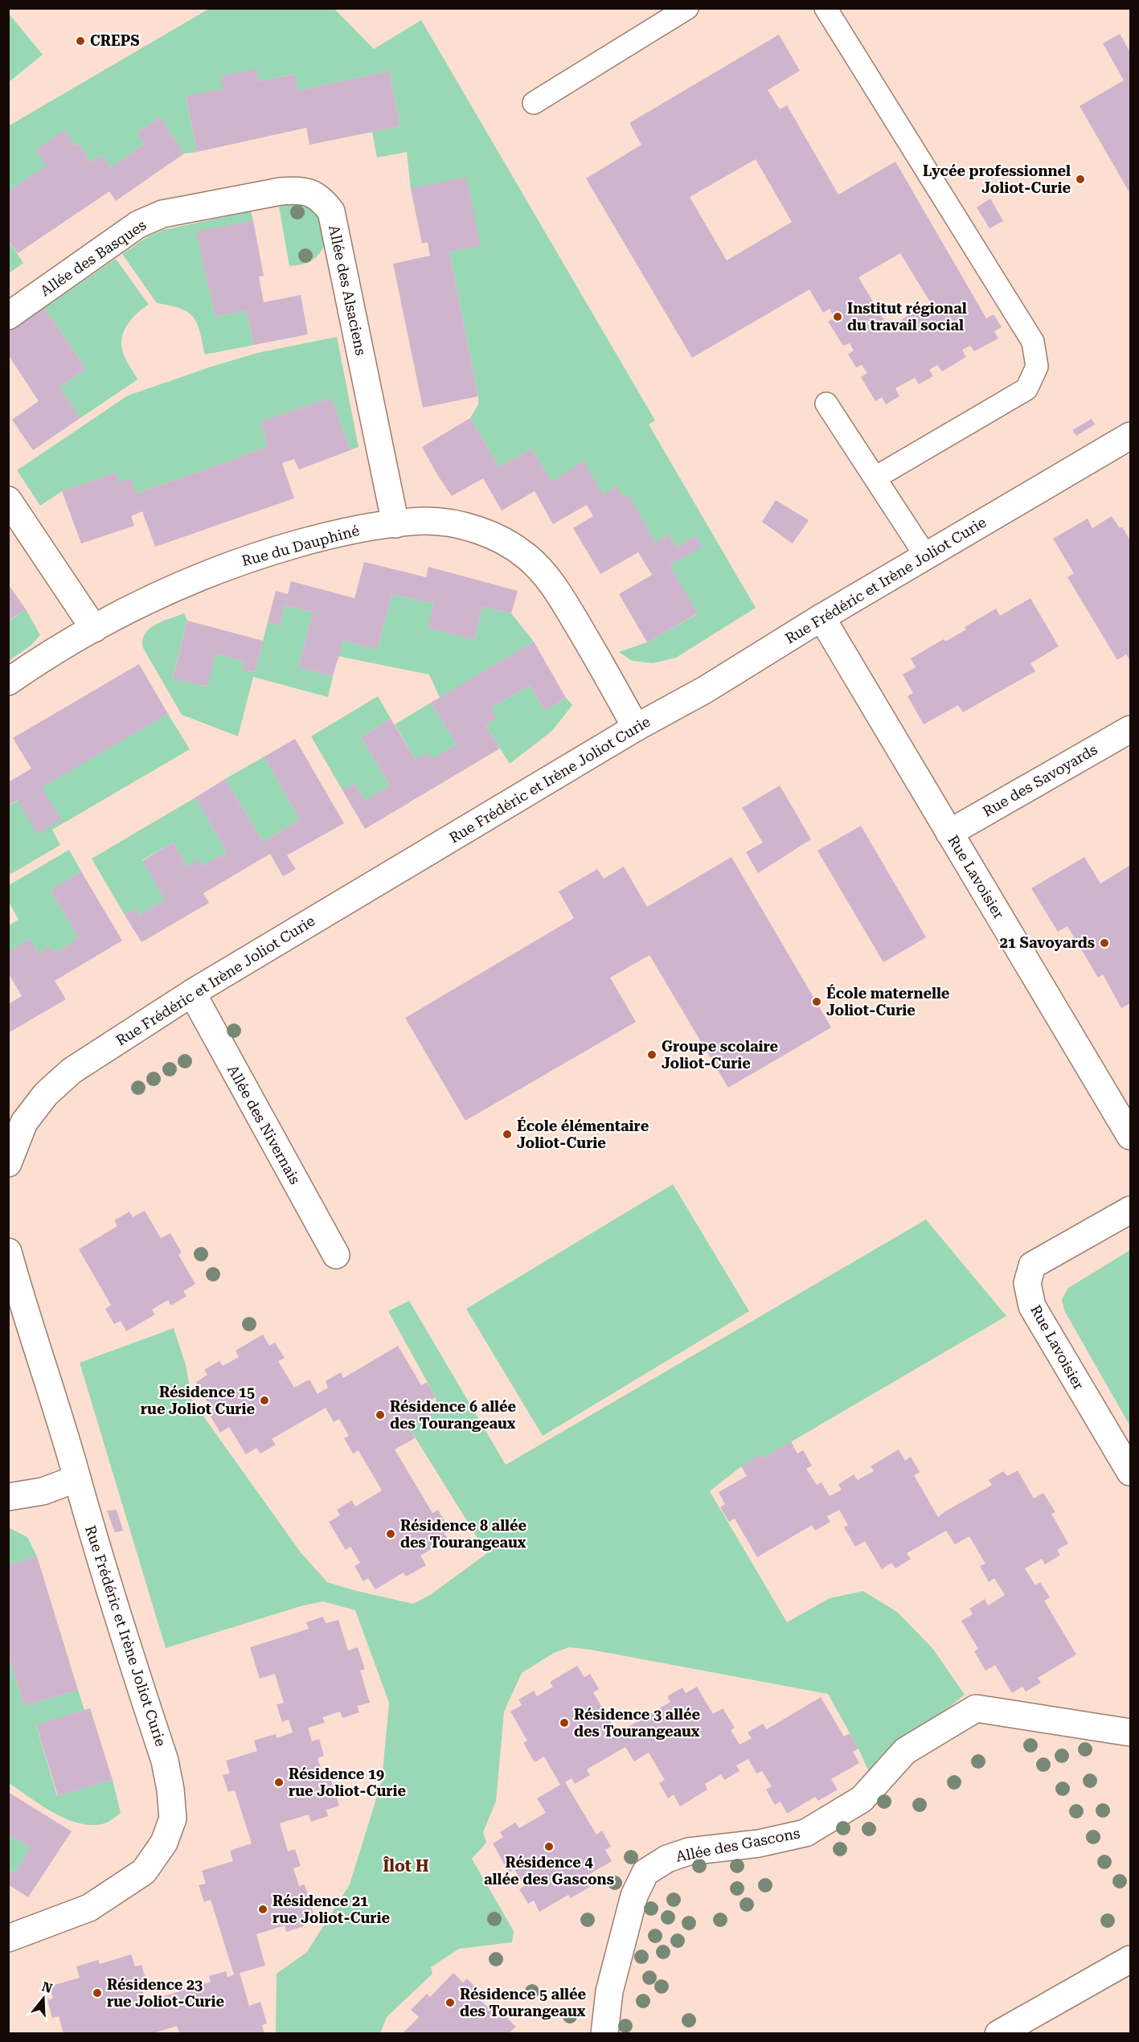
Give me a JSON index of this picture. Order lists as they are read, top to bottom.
{
  "streets": {
    "street": [
      "Allée des Basques",
      "Allée des Alsaciens",
      "Rue du Dauphiné",
      "Rue Frédéric et Irène Joliot Curie",
      "Rue des Savoyards",
      "Rue Lavoisier",
      "Allée des Nivernais",
      "Allée des Gascons"
    ]
  },
  "crossings": [
    ["Allée des Basques", "Allée des Alsaciens"],
    ["Allée des Alsaciens", "Rue du Dauphiné"],
    ["Rue du Dauphiné", "Rue Frédéric et Irène Joliot Curie"],
    ["Rue Frédéric et Irène Joliot Curie", "Rue Lavoisier"],
    ["Rue Frédéric et Irène Joliot Curie", "Allée des Nivernais"],
    ["Rue des Savoyards", "Rue Lavoisier"]
  ],
  "districts": ["Îlot H"],
  "places": [
    "CREPS",
    "Lycée professionnel Joliot-Curie",
    "Institut régional du travail social",
    "21 Savoyards",
    "École maternelle Joliot-Curie",
    "Groupe scolaire Joliot-Curie",
    "École élémentaire Joliot-Curie",
    "Résidence 15 rue Joliot Curie",
    "Résidence 6 allée des Tourangeaux",
    "Résidence 8 allée des Tourangeaux",
    "Résidence 3 allée des Tourangeaux",
    "Résidence 19 rue Joliot-Curie",
    "Résidence 4 allée des Gascons",
    "Résidence 21 rue Joliot-Curie",
    "Résidence 23 rue Joliot-Curie",
    "Résidence 5 allée des Tourangeaux"
  ],
  "north": "top"
}
